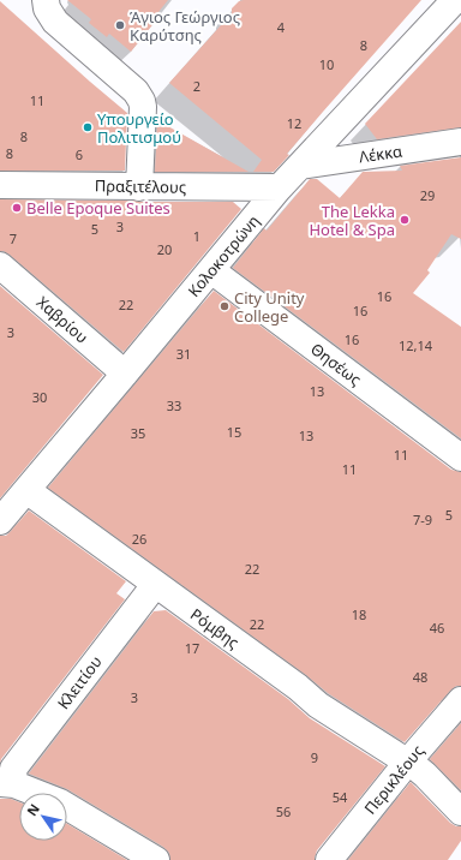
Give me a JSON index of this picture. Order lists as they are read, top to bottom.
{
  "streets": {
    "street": [
      "Λέκκα",
      "Πραξιτέλους",
      "Κολοκοτρώνη",
      "Χαβρίου",
      "Θησέως",
      "Ρόμβης",
      "Κλειτίου",
      "Περικλέους"
    ]
  },
  "crossings": [
    ["Λέκκα", "Κολοκοτρώνη"],
    ["Πραξιτέλους", "Κολοκοτρώνη"],
    ["Κολοκοτρώνη", "Χαβρίου"],
    ["Κολοκοτρώνη", "Θησέως"],
    ["Κολοκοτρώνη", "Ρόμβης"],
    ["Ρόμβης", "Κλειτίου"],
    ["Ρόμβης", "Περικλέους"]
  ],
  "places": [
    "Άγιος Γεώργιος Καρύτσης",
    "Υπουργείο Πολιτισμού",
    "Belle Epoque Suites",
    "The Lekka Hotel & Spa",
    "City Unity College"
  ],
  "house_numbers": [
    "4",
    "8",
    "10",
    "2",
    "11",
    "12",
    "8",
    "8",
    "6",
    "29",
    "3",
    "5",
    "1",
    "7",
    "20",
    "16",
    "22",
    "16",
    "3",
    "16",
    "12,14",
    "31",
    "13",
    "30",
    "33",
    "15",
    "35",
    "13",
    "11",
    "11",
    "5",
    "7-9",
    "26",
    "22",
    "18",
    "22",
    "46",
    "17",
    "48",
    "3",
    "9",
    "54",
    "56"
  ],
  "north": "top left"
}
